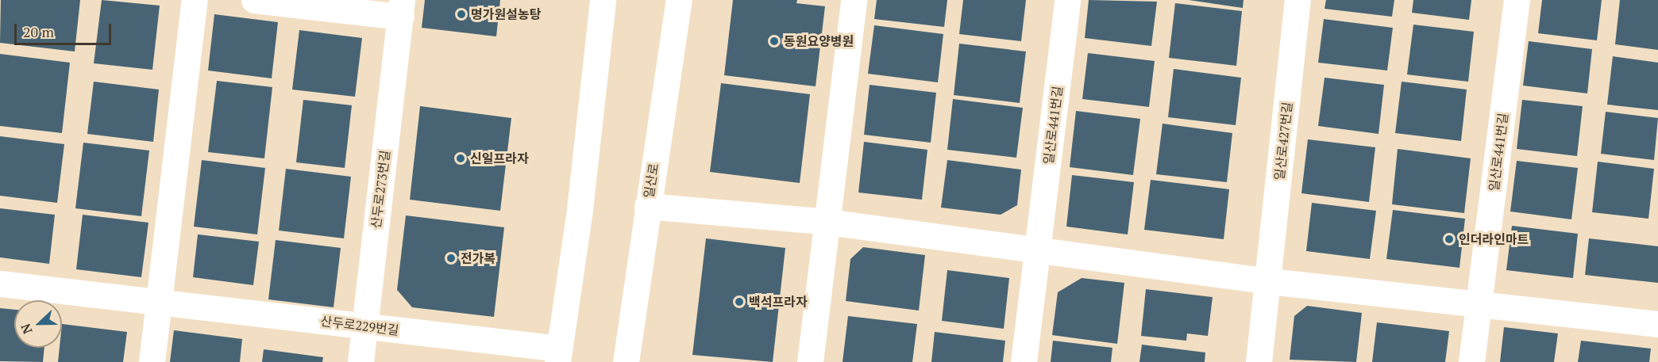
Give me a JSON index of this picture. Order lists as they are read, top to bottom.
{
  "streets": {
    "street": [
      "일산로441번길",
      "일산로427번길",
      "일산로",
      "산두로273번길",
      "산두로229번길"
    ]
  },
  "crossings": [
    ["산두로273번길", "산두로229번길"]
  ],
  "places": [
    "명가원설농탕",
    "동원요양병원",
    "신일프라자",
    "인더라인마트",
    "전가복",
    "백석프라자"
  ],
  "scale_bar": "20 m",
  "north": "left"
}
